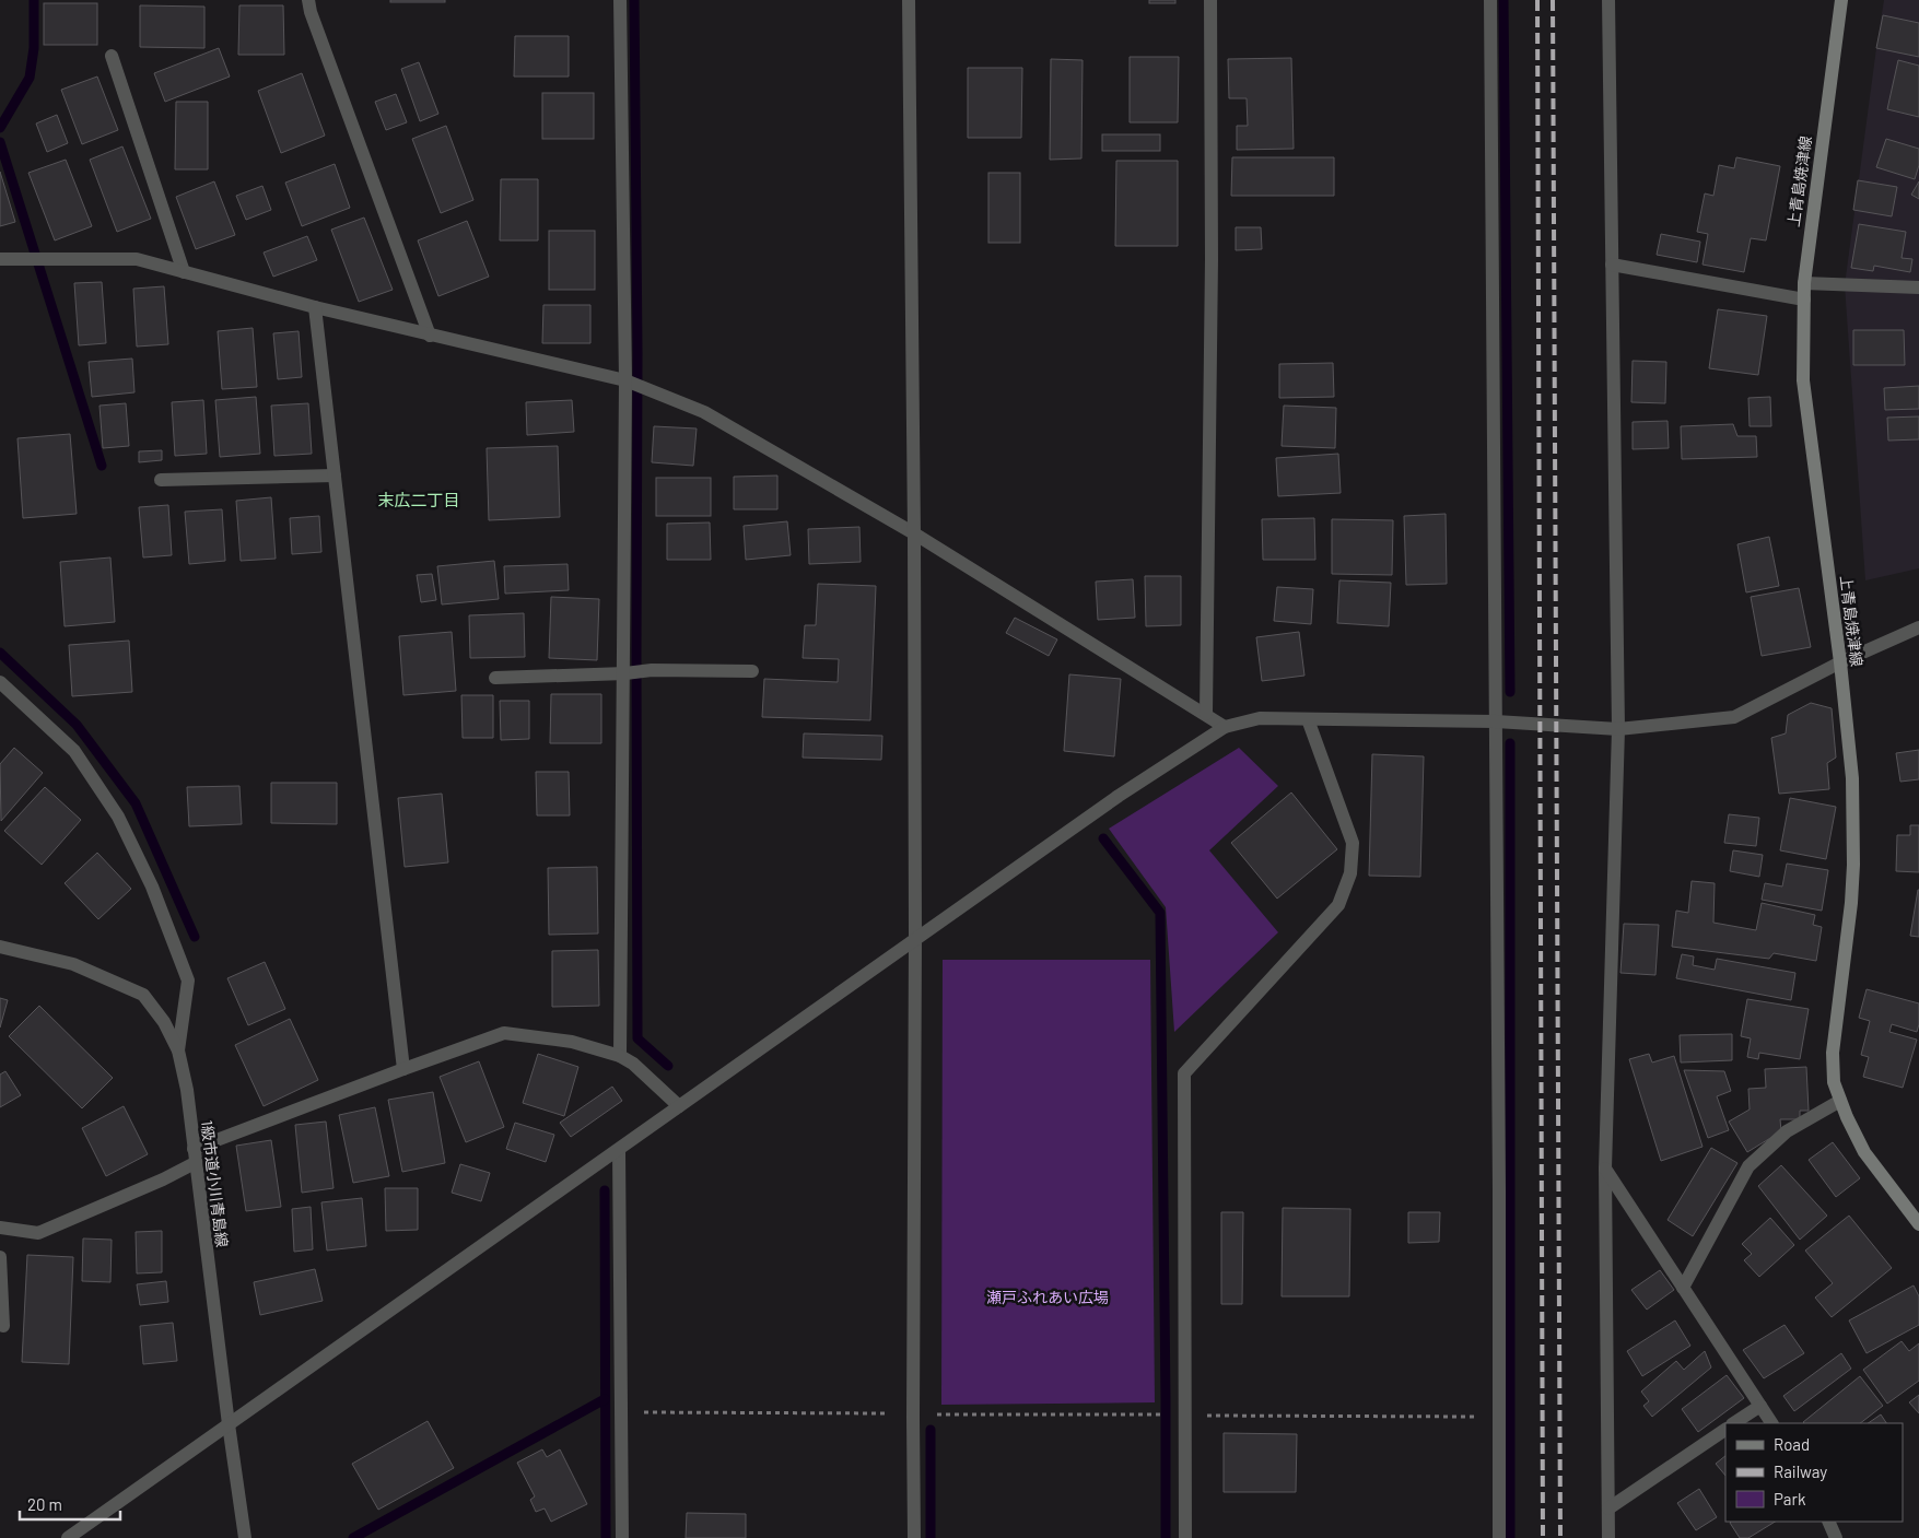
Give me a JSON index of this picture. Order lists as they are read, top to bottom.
{
  "streets": {
    "main road": ["上青島焼津線"],
    "street": ["1級市道小川青島線"]
  },
  "districts": ["末広二丁目"],
  "parks": ["瀬戸ふれあい広場"],
  "legend": ["Road", "Railway", "Park"],
  "scale_bar": "20 m"
}
